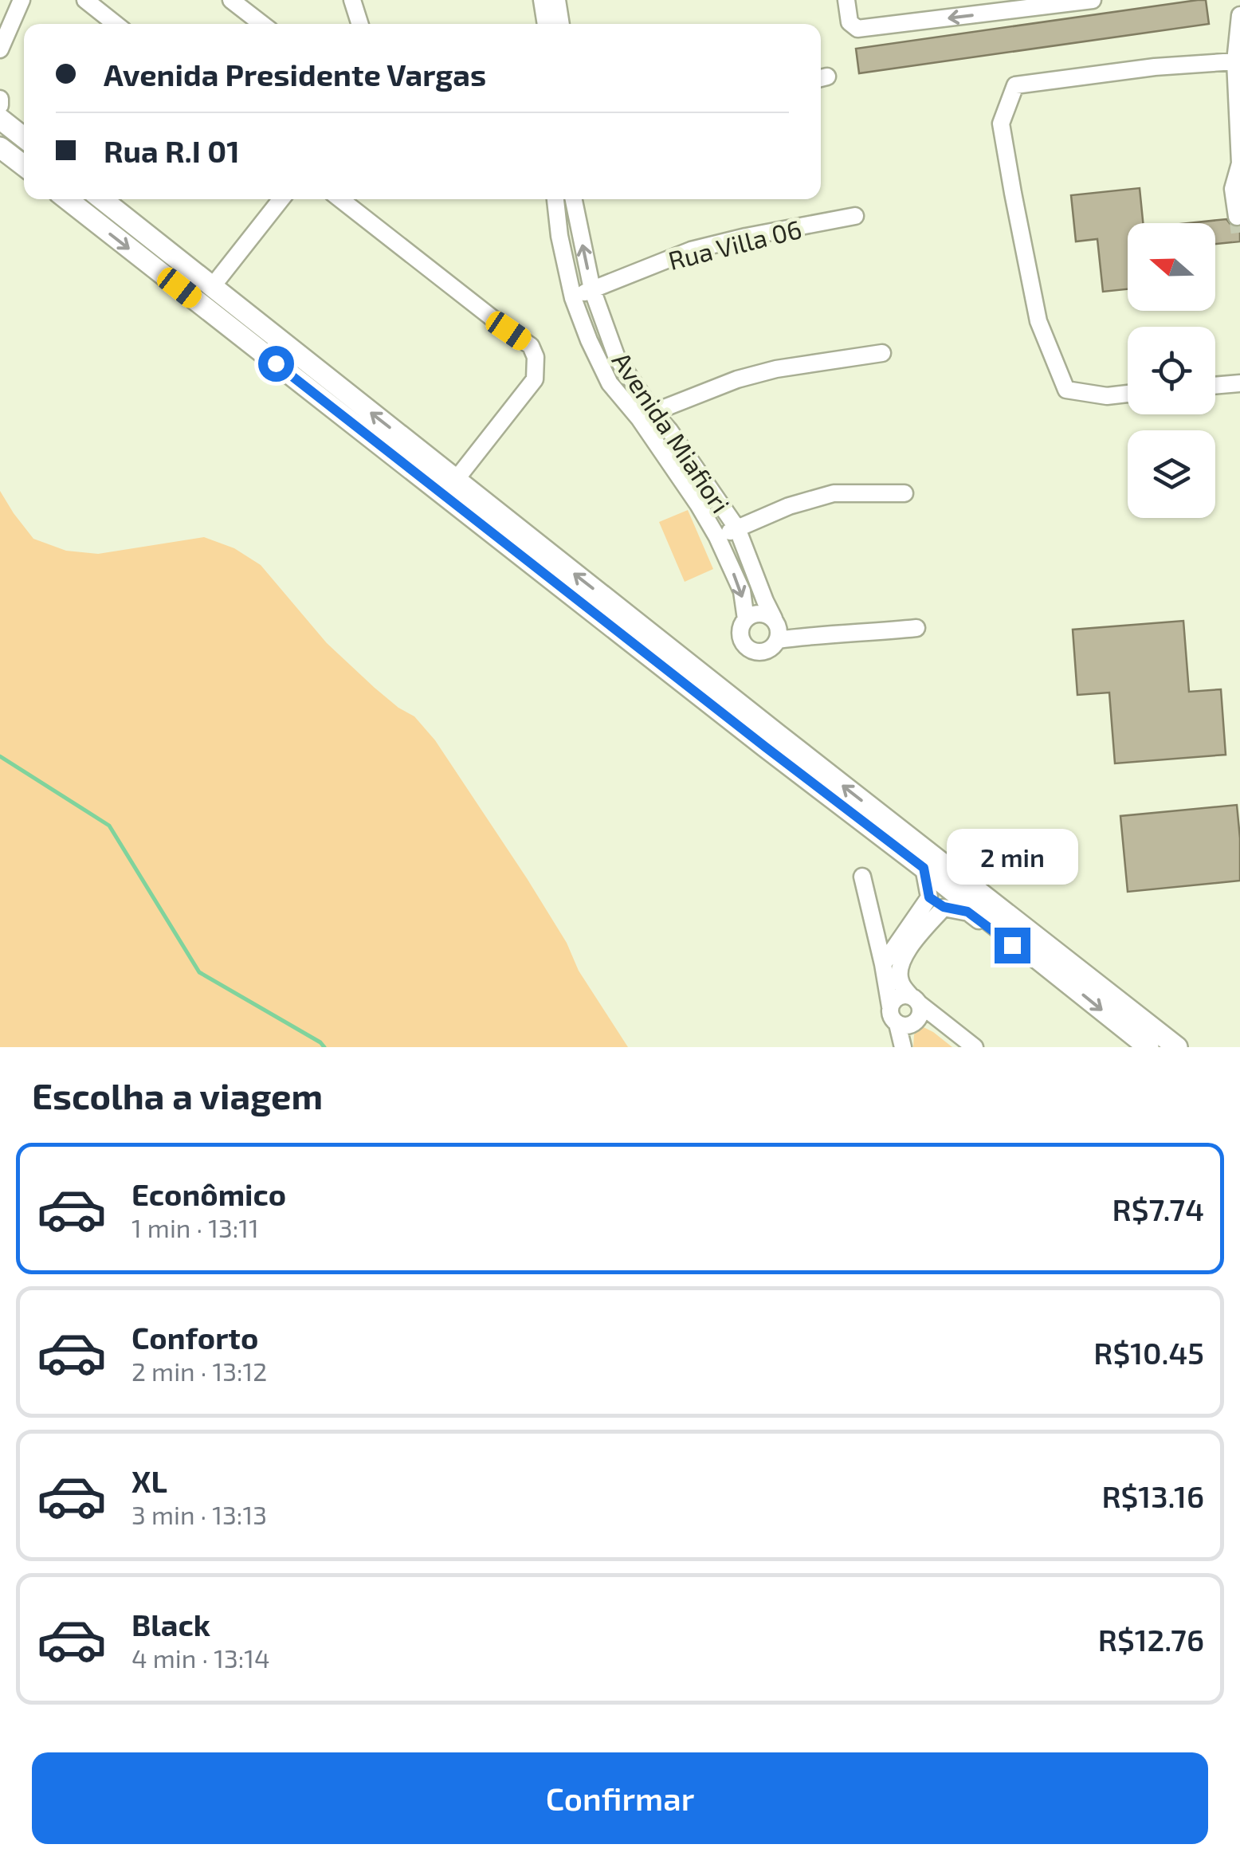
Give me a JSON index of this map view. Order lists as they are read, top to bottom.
{
  "streets": {
    "street": ["Rua Villa 06", "Avenida Miafiori"]
  },
  "crossings": [
    ["Rua Villa 06", "Avenida Miafiori"]
  ],
  "north": "left",
  "page": {
    "banner": ["Avenida Presidente Vargas", "Rua R.I 01"],
    "bubble": "2 min",
    "heading": "Escolha a viagem",
    "list": [
      {
        "name": "Econômico",
        "note": "1 min · 13:11",
        "value": "R$7.74"
      },
      {
        "name": "Conforto",
        "note": "2 min · 13:12",
        "value": "R$10.45"
      },
      {
        "name": "XL",
        "note": "3 min · 13:13",
        "value": "R$13.16"
      },
      {
        "name": "Black",
        "note": "4 min · 13:14",
        "value": "R$12.76"
      }
    ],
    "buttons": "Confirmar"
  }
}
